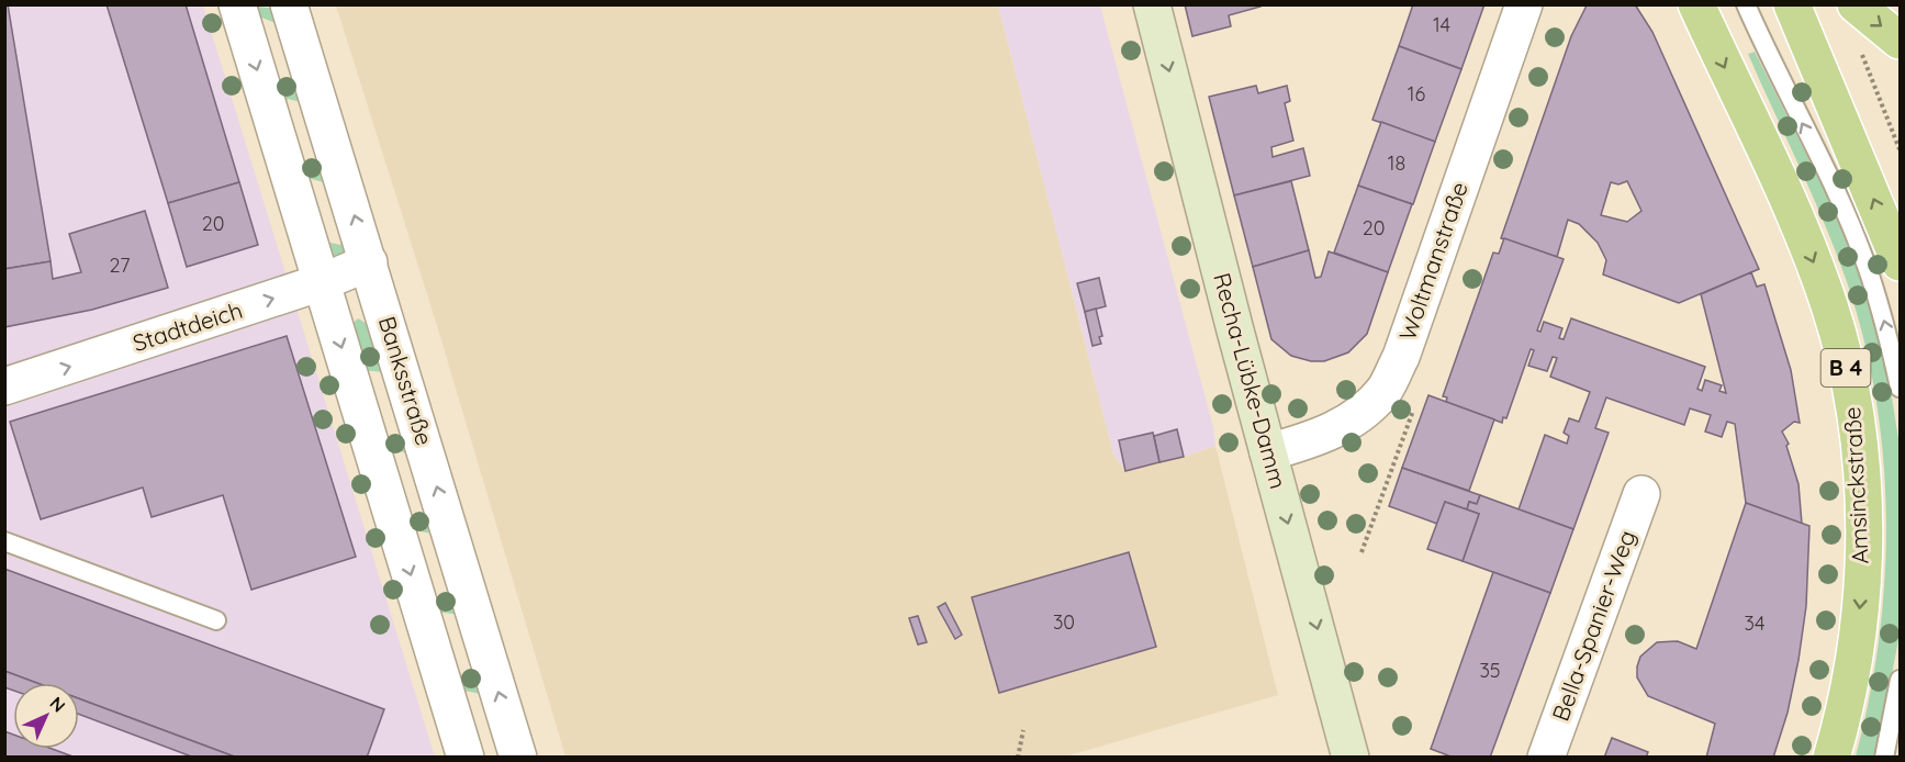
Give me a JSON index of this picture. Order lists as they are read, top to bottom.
{
  "streets": {
    "main road": ["B 4", "Recha-Lübke-Damm", "Amsinckstraße"],
    "street": [
      "Woltmanstraße",
      "Stadtdeich",
      "Banksstraße",
      "Bella-Spanier-Weg"
    ]
  },
  "crossings": [
    ["Woltmanstraße", "Recha-Lübke-Damm"],
    ["Stadtdeich", "Banksstraße"]
  ],
  "one_way": ["Stadtdeich", "Recha-Lübke-Damm"],
  "house_numbers": [
    "14",
    "16",
    "18",
    "20",
    "20",
    "27",
    "30",
    "34",
    "35"
  ],
  "north": "top right"
}
